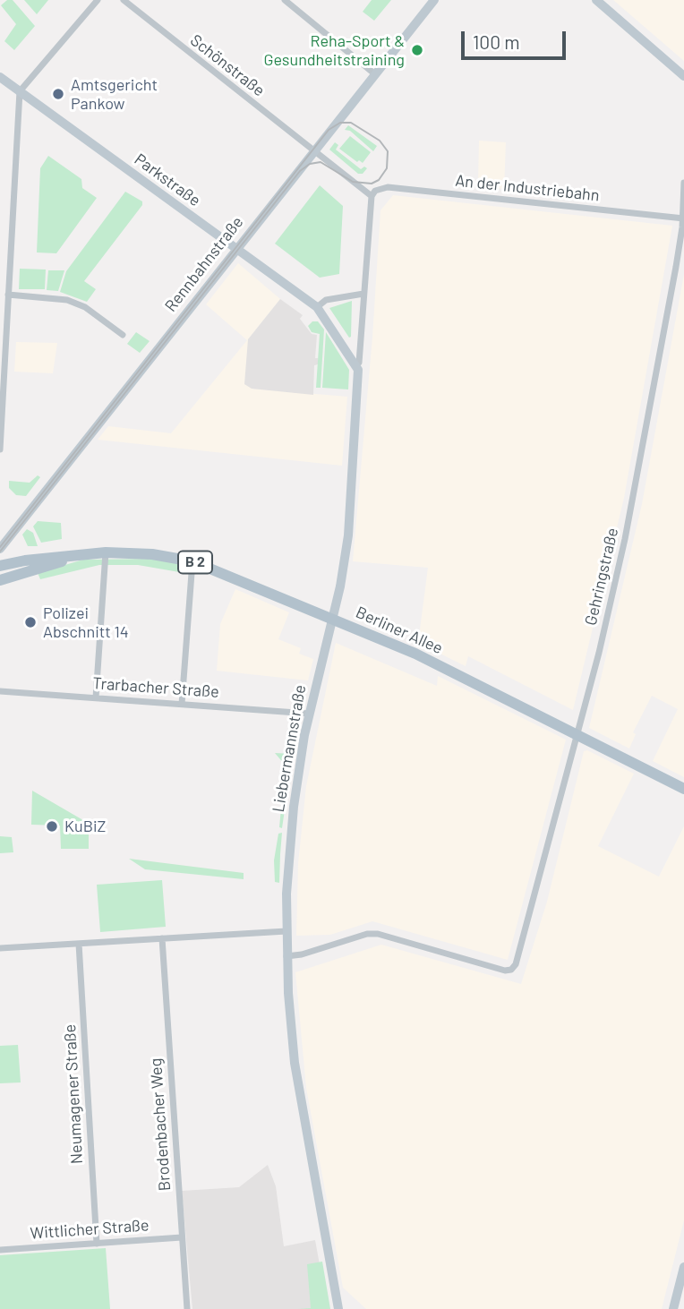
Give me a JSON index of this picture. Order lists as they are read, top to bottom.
{
  "streets": {
    "main road": ["B 2", "Berliner Allee"],
    "street": [
      "Schönstraße",
      "Parkstraße",
      "An der Industriebahn",
      "Rennbahnstraße",
      "Gehringstraße",
      "Trarbacher Straße",
      "Liebermannstraße",
      "Neumagener Straße",
      "Brodenbacher Weg",
      "Wittlicher Straße"
    ]
  },
  "crossings": [
    ["Schönstraße", "An der Industriebahn"],
    ["Schönstraße", "Rennbahnstraße"],
    ["Schönstraße", "Liebermannstraße"],
    ["Parkstraße", "Rennbahnstraße"],
    ["Parkstraße", "Liebermannstraße"],
    ["An der Industriebahn", "Gehringstraße"],
    ["An der Industriebahn", "Liebermannstraße"],
    ["Gehringstraße", "Berliner Allee"],
    ["Gehringstraße", "Liebermannstraße"],
    ["Berliner Allee", "Liebermannstraße"],
    ["Trarbacher Straße", "Liebermannstraße"],
    ["Neumagener Straße", "Wittlicher Straße"],
    ["Brodenbacher Weg", "Wittlicher Straße"]
  ],
  "places": [
    "Reha-Sport & Gesundheitstraining",
    "Amtsgericht Pankow",
    "Polizei Abschnitt 14",
    "KuBiZ"
  ],
  "scale_bar": "100 m"
}
